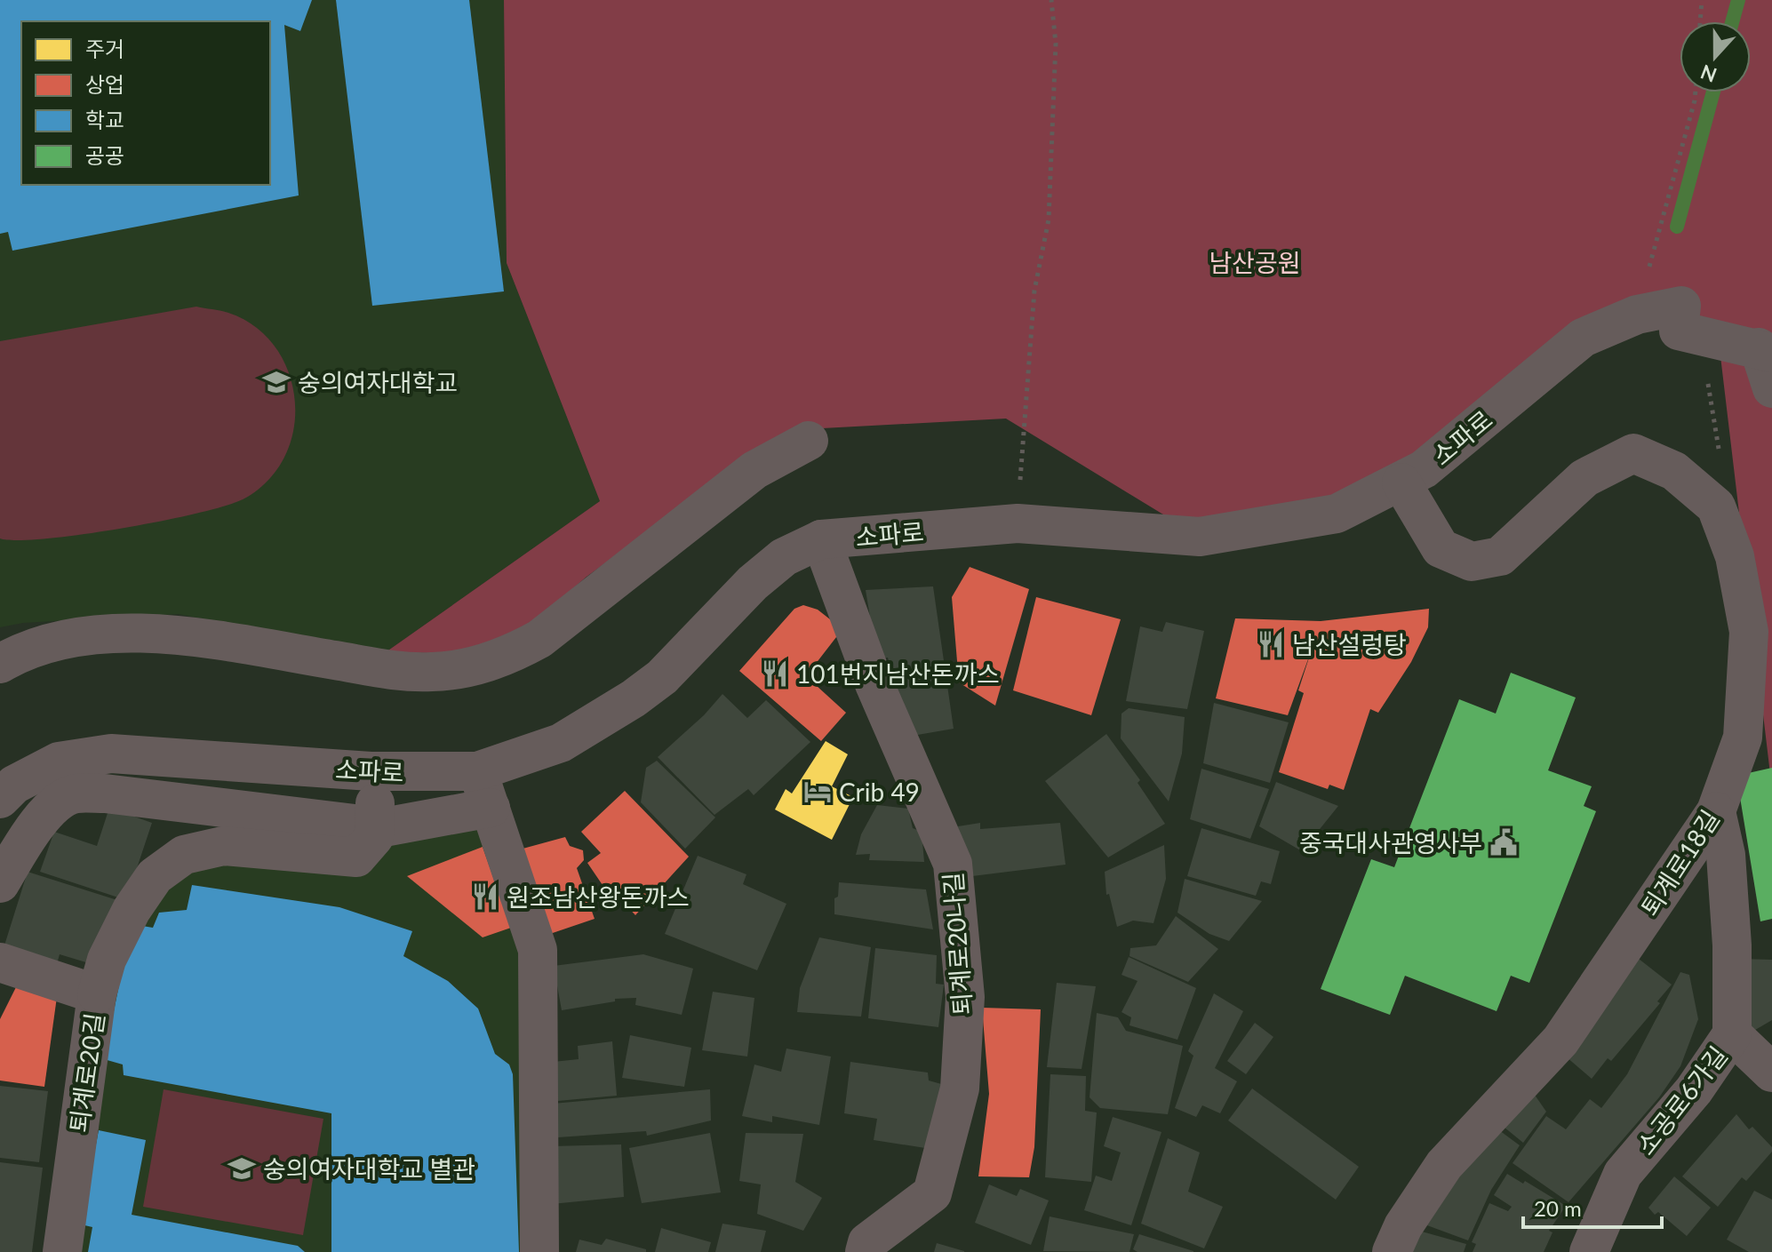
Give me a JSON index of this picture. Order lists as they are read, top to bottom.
{
  "streets": {
    "street": [
      "소파로",
      "퇴계로18길",
      "퇴계로20나길",
      "퇴계로20길",
      "소공로6가길"
    ]
  },
  "crossings": [
    ["소파로", "퇴계로18길"],
    ["소파로", "퇴계로20나길"],
    ["퇴계로18길", "소공로6가길"]
  ],
  "parks": ["남산공원"],
  "places": {
    "school or university": ["숭의여자대학교", "숭의여자대학교 별관"],
    "restaurant": ["남산설렁탕", "101번지남산돈까스", "원조남산왕돈까스"],
    "hotel": ["Crib 49"],
    "public building": ["중국대사관영사부"]
  },
  "legend": [
    "주거",
    "상업",
    "학교",
    "공공"
  ],
  "scale_bar": "20 m",
  "north": "bottom"
}
